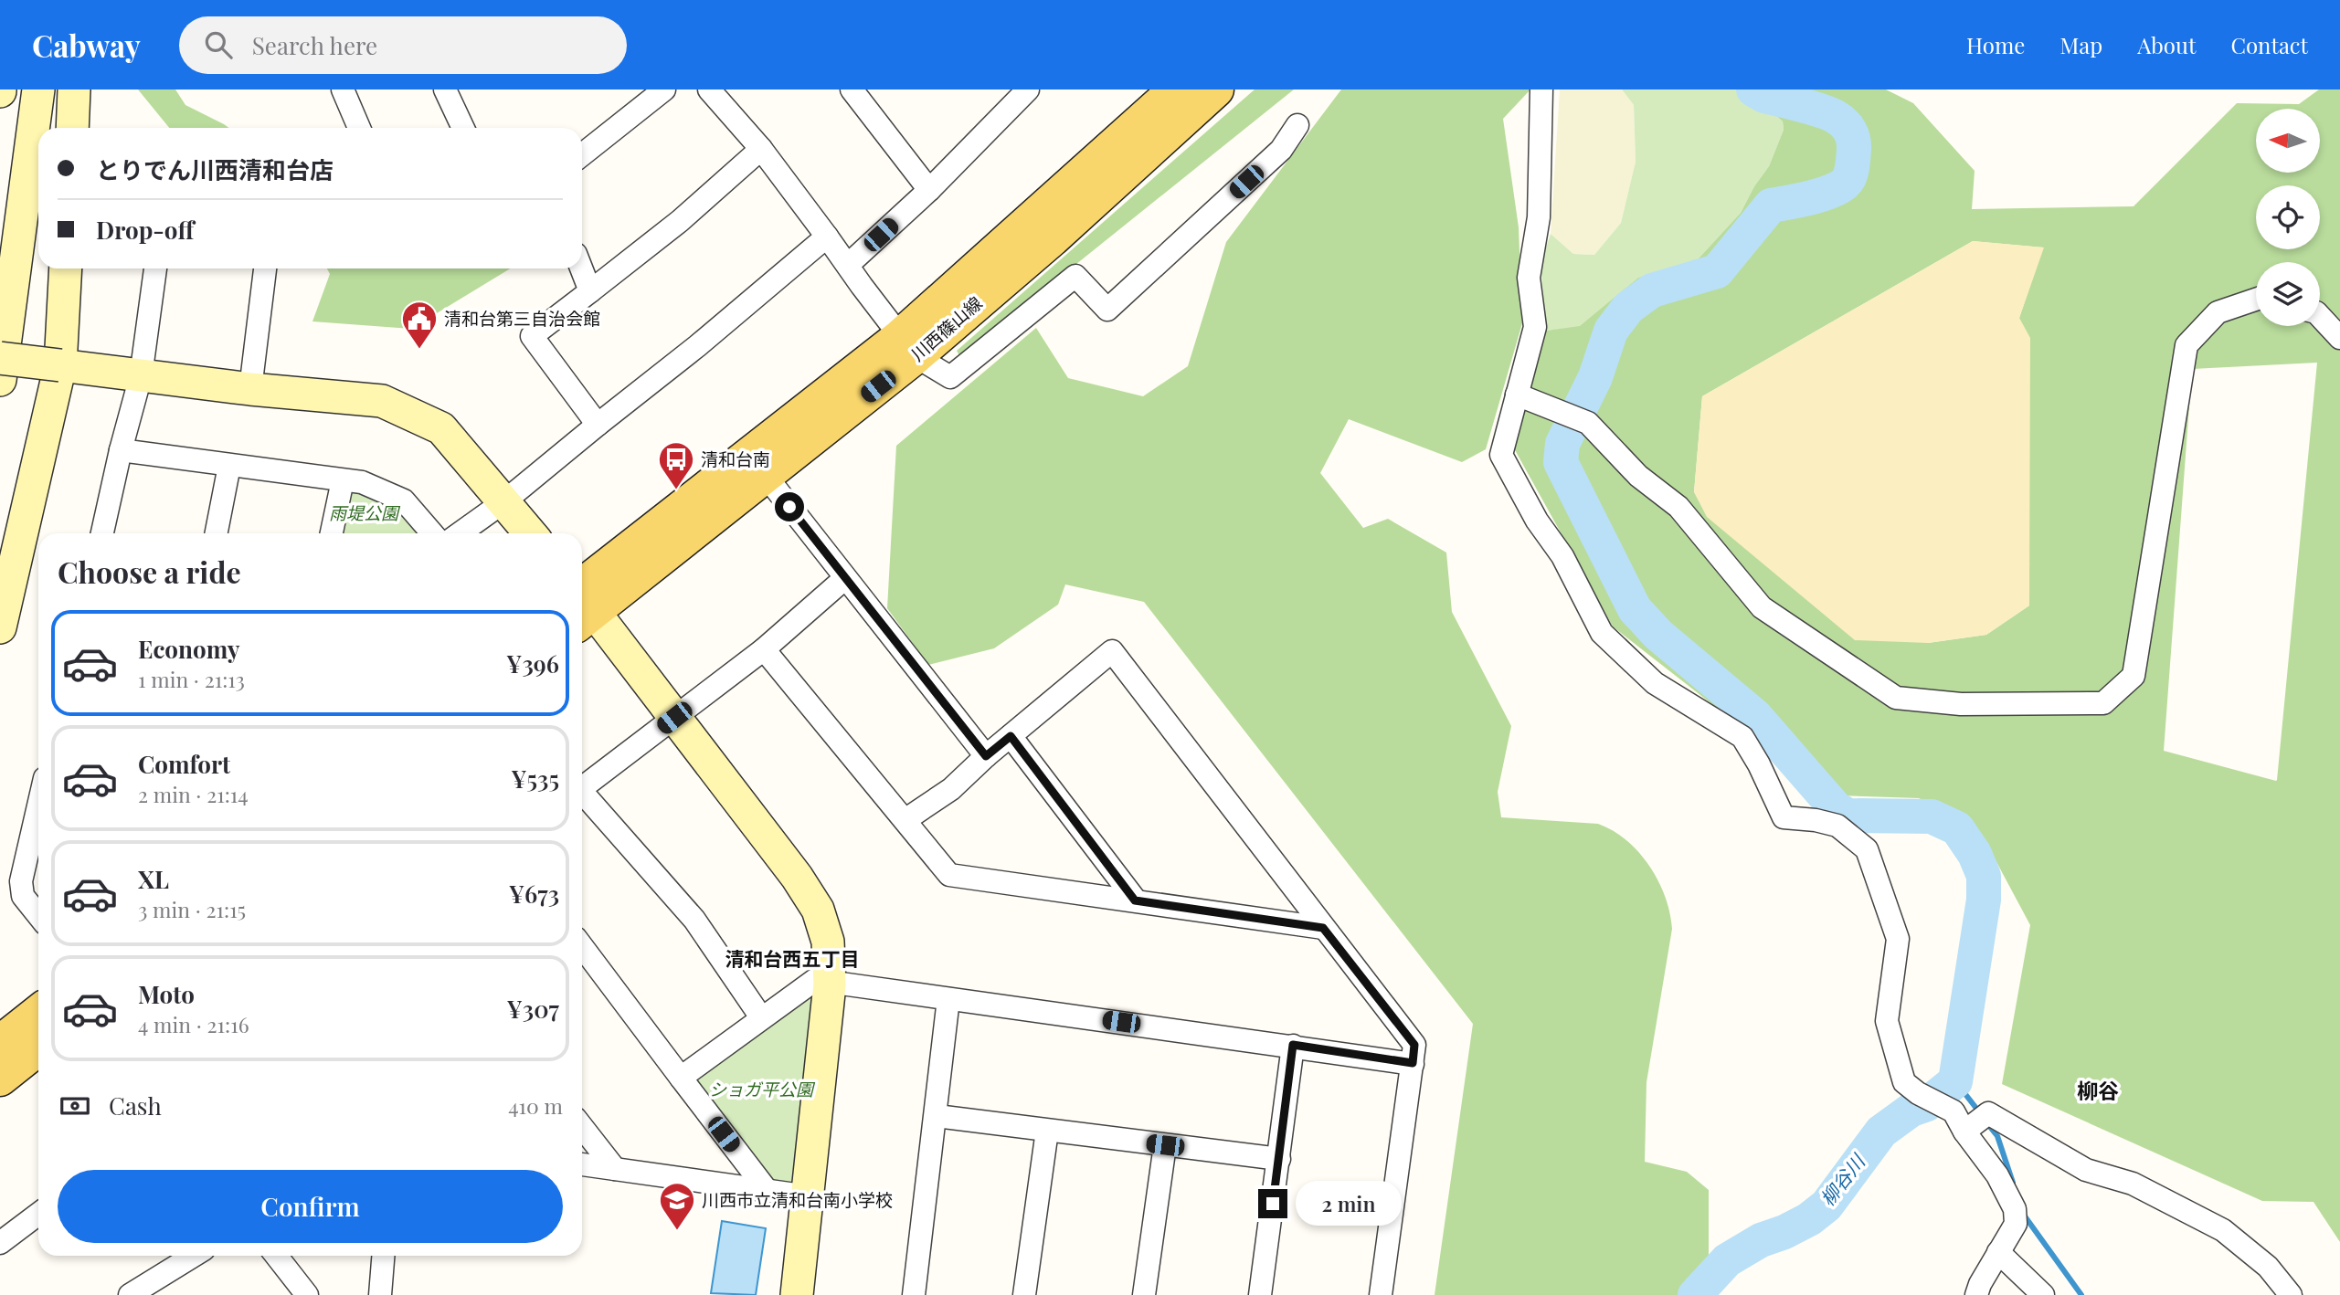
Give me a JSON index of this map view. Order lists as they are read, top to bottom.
{
  "streets": {
    "main road": ["川西篠山線"]
  },
  "districts": ["清和台西五丁目", "柳谷"],
  "water": ["柳谷川"],
  "parks": ["雨堤公園", "ショガ平公園"],
  "places": {
    "public building": ["清和台第三自治会館"],
    "bus stop": ["清和台南"],
    "school or university": ["川西市立清和台南小学校"]
  },
  "north": "left",
  "page": {
    "header": "Cabway",
    "search": "Search here",
    "nav": [
      "Home",
      "Map",
      "About",
      "Contact"
    ],
    "banner": ["とりでん川西清和台店", "Drop-off"],
    "heading": "Choose a ride",
    "list": [
      {
        "name": "Economy",
        "note": "1 min · 21:13",
        "value": "¥396"
      },
      {
        "name": "Comfort",
        "note": "2 min · 21:14",
        "value": "¥535"
      },
      {
        "name": "XL",
        "note": "3 min · 21:15",
        "value": "¥673"
      },
      {
        "name": "Moto",
        "note": "4 min · 21:16",
        "value": "¥307"
      }
    ],
    "pay": ["Cash", "410 m"],
    "buttons": "Confirm",
    "bubble": "2 min"
  }
}
